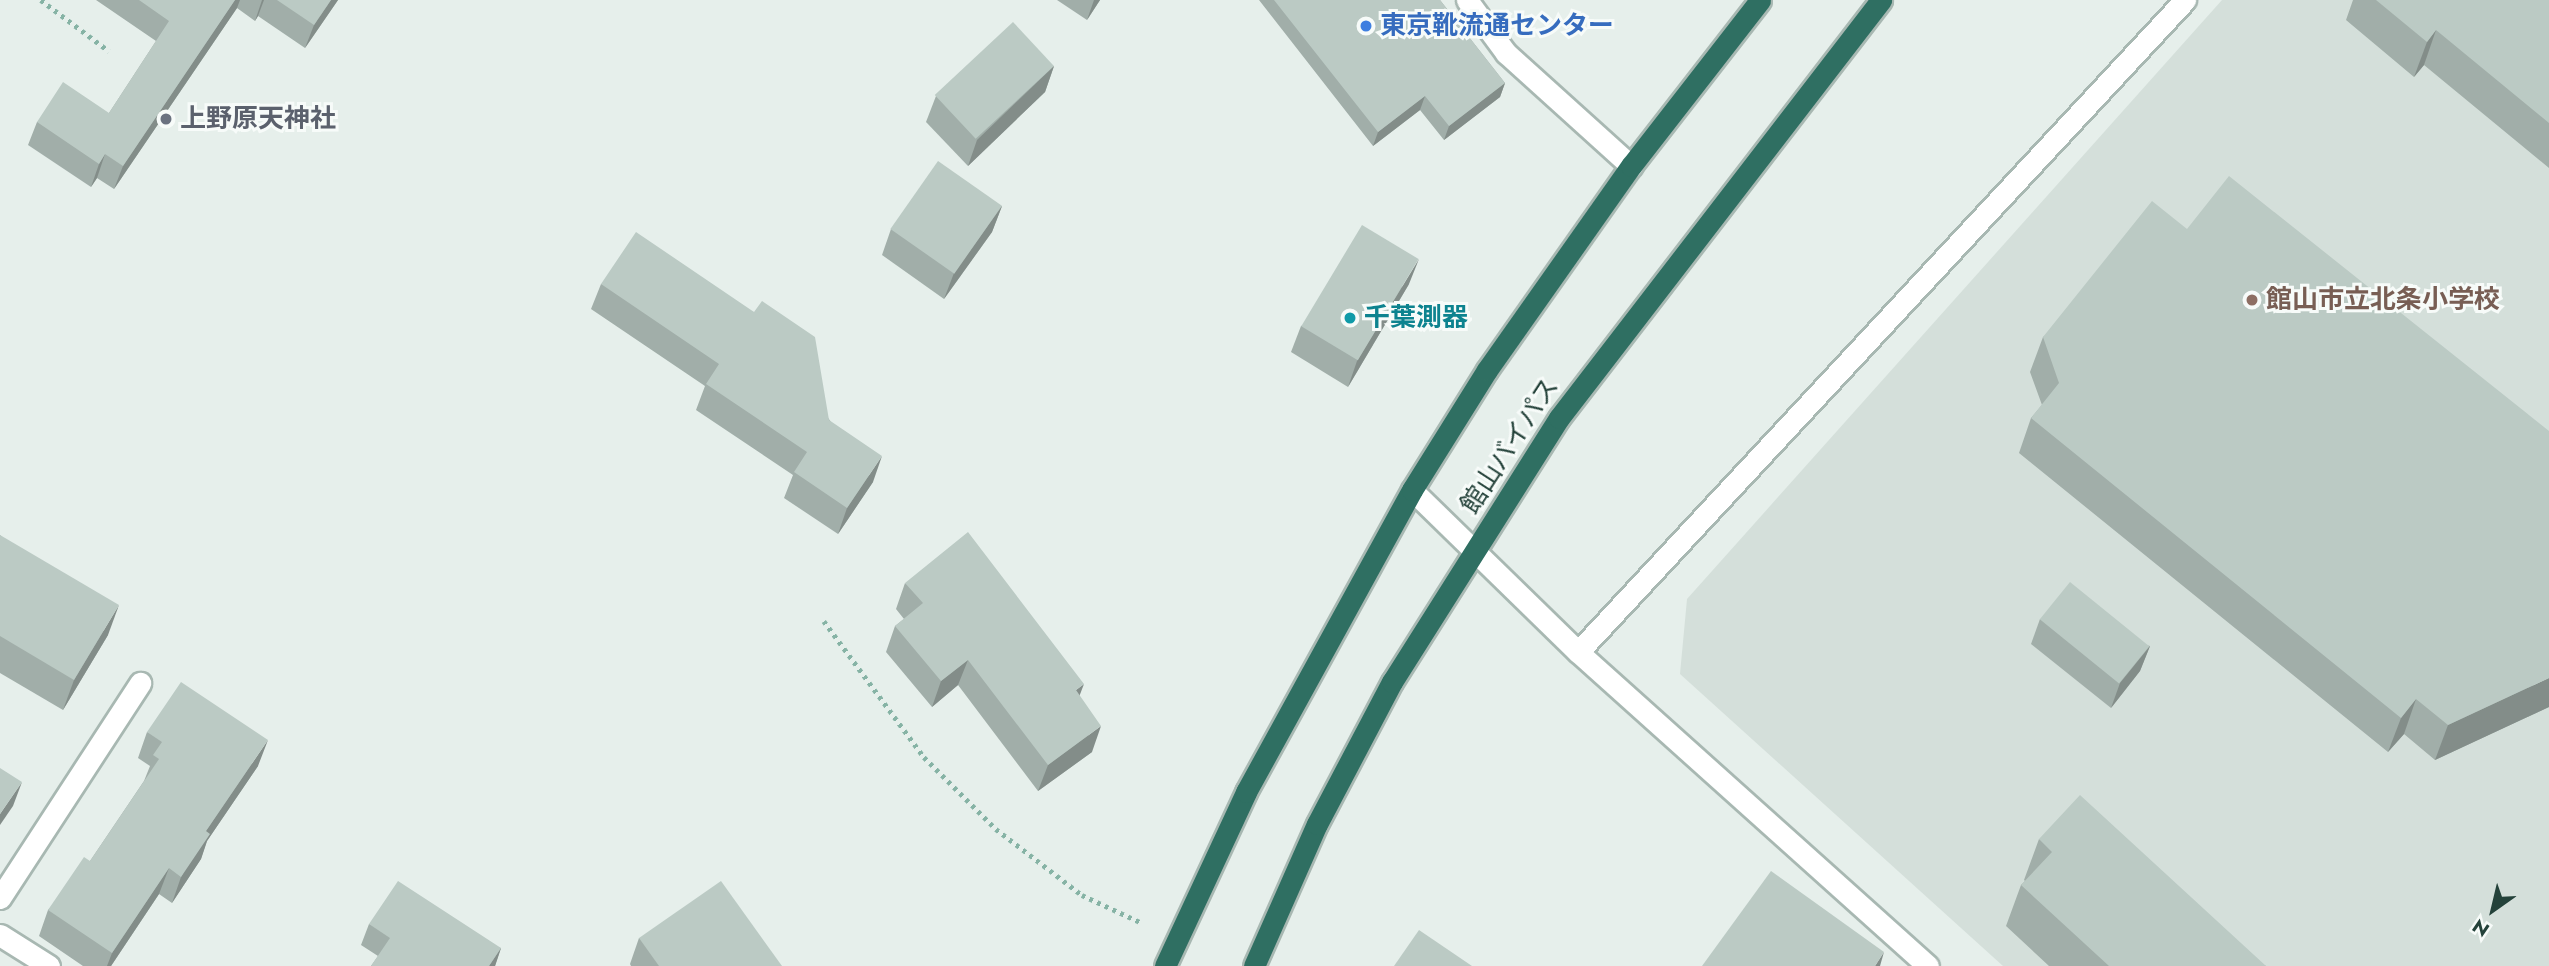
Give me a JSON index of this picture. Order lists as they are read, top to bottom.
{
  "streets": {
    "highway": ["館山バイパス"]
  },
  "places": [
    "東京靴流通センター",
    "上野原天神社",
    "館山市立北条小学校",
    "千葉測器"
  ],
  "north": "bottom left"
}
